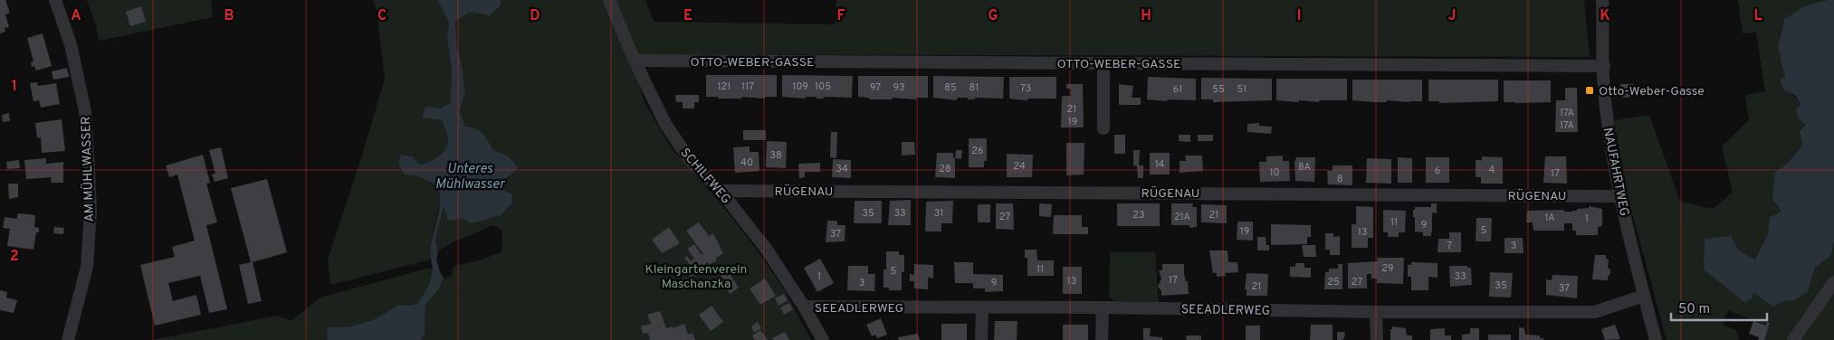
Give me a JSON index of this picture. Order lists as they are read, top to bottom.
{
  "streets": {
    "street": [
      "OTTO-WEBER-GASSE",
      "AM MÜHLWASSER",
      "NAUFAHRTWEG",
      "SCHILFWEG",
      "RÜGENAU",
      "SEEADLERWEG"
    ]
  },
  "crossings": [
    ["OTTO-WEBER-GASSE", "NAUFAHRTWEG"],
    ["OTTO-WEBER-GASSE", "SCHILFWEG"],
    ["NAUFAHRTWEG", "RÜGENAU"],
    ["NAUFAHRTWEG", "SEEADLERWEG"],
    ["SCHILFWEG", "RÜGENAU"],
    ["SCHILFWEG", "SEEADLERWEG"]
  ],
  "water": ["Unteres Mühlwasser"],
  "parks": ["Kleingartenverein Maschanzka"],
  "places": {
    "transit": ["Otto-Weber-Gasse"]
  },
  "house_numbers": [
    "121",
    "117",
    "109",
    "105",
    "97",
    "93",
    "85",
    "81",
    "73",
    "61",
    "55",
    "51",
    "21",
    "17A",
    "19",
    "17A",
    "26",
    "38",
    "40",
    "14",
    "24",
    "8A",
    "34",
    "28",
    "4",
    "6",
    "10",
    "17",
    "8",
    "35",
    "33",
    "31",
    "23",
    "21",
    "27",
    "21A",
    "1A",
    "1",
    "11",
    "9",
    "5",
    "19",
    "13",
    "37",
    "7",
    "3",
    "29",
    "11",
    "5",
    "1",
    "33",
    "17",
    "13",
    "25",
    "27",
    "3",
    "9",
    "35",
    "21",
    "37"
  ],
  "scale_bar": "50 m",
  "grid": {
    "columns": [
      "A",
      "B",
      "C",
      "D",
      "E",
      "F",
      "G",
      "H",
      "I",
      "J",
      "K",
      "L"
    ],
    "rows": ["1", "2"]
  }
}
